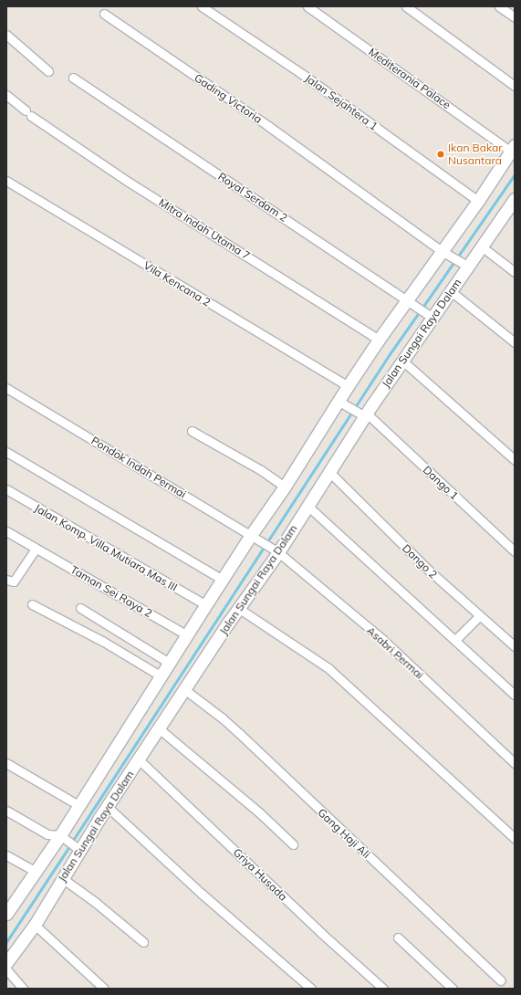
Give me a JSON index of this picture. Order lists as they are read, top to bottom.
{
  "streets": {
    "street": [
      "Mediterania Palace",
      "Gading Victoria",
      "Jalan Sejahtera 1",
      "Royal Serdam 2",
      "Mitra Indah Utama 7",
      "Vila Kencana 2",
      "Jalan Sungai Raya Dalam",
      "Pondok Indah Permai",
      "Dango 1",
      "Jalan Komp. Villa Mutiara Mas III",
      "Dango 2",
      "Taman Sei Raya 2",
      "Asabri Permai",
      "Gang Haji Ali",
      "Griya Husada"
    ]
  },
  "crossings": [
    ["Royal Serdam 2", "Jalan Sungai Raya Dalam"],
    ["Jalan Sungai Raya Dalam", "Pondok Indah Permai"],
    ["Jalan Sungai Raya Dalam", "Dango 1"],
    ["Jalan Sungai Raya Dalam", "Dango 2"],
    ["Jalan Sungai Raya Dalam", "Asabri Permai"],
    ["Jalan Sungai Raya Dalam", "Gang Haji Ali"],
    ["Jalan Sungai Raya Dalam", "Griya Husada"],
    ["Pondok Indah Permai", "Asabri Permai"]
  ],
  "places": ["Ikan Bakar Nusantara"]
}
